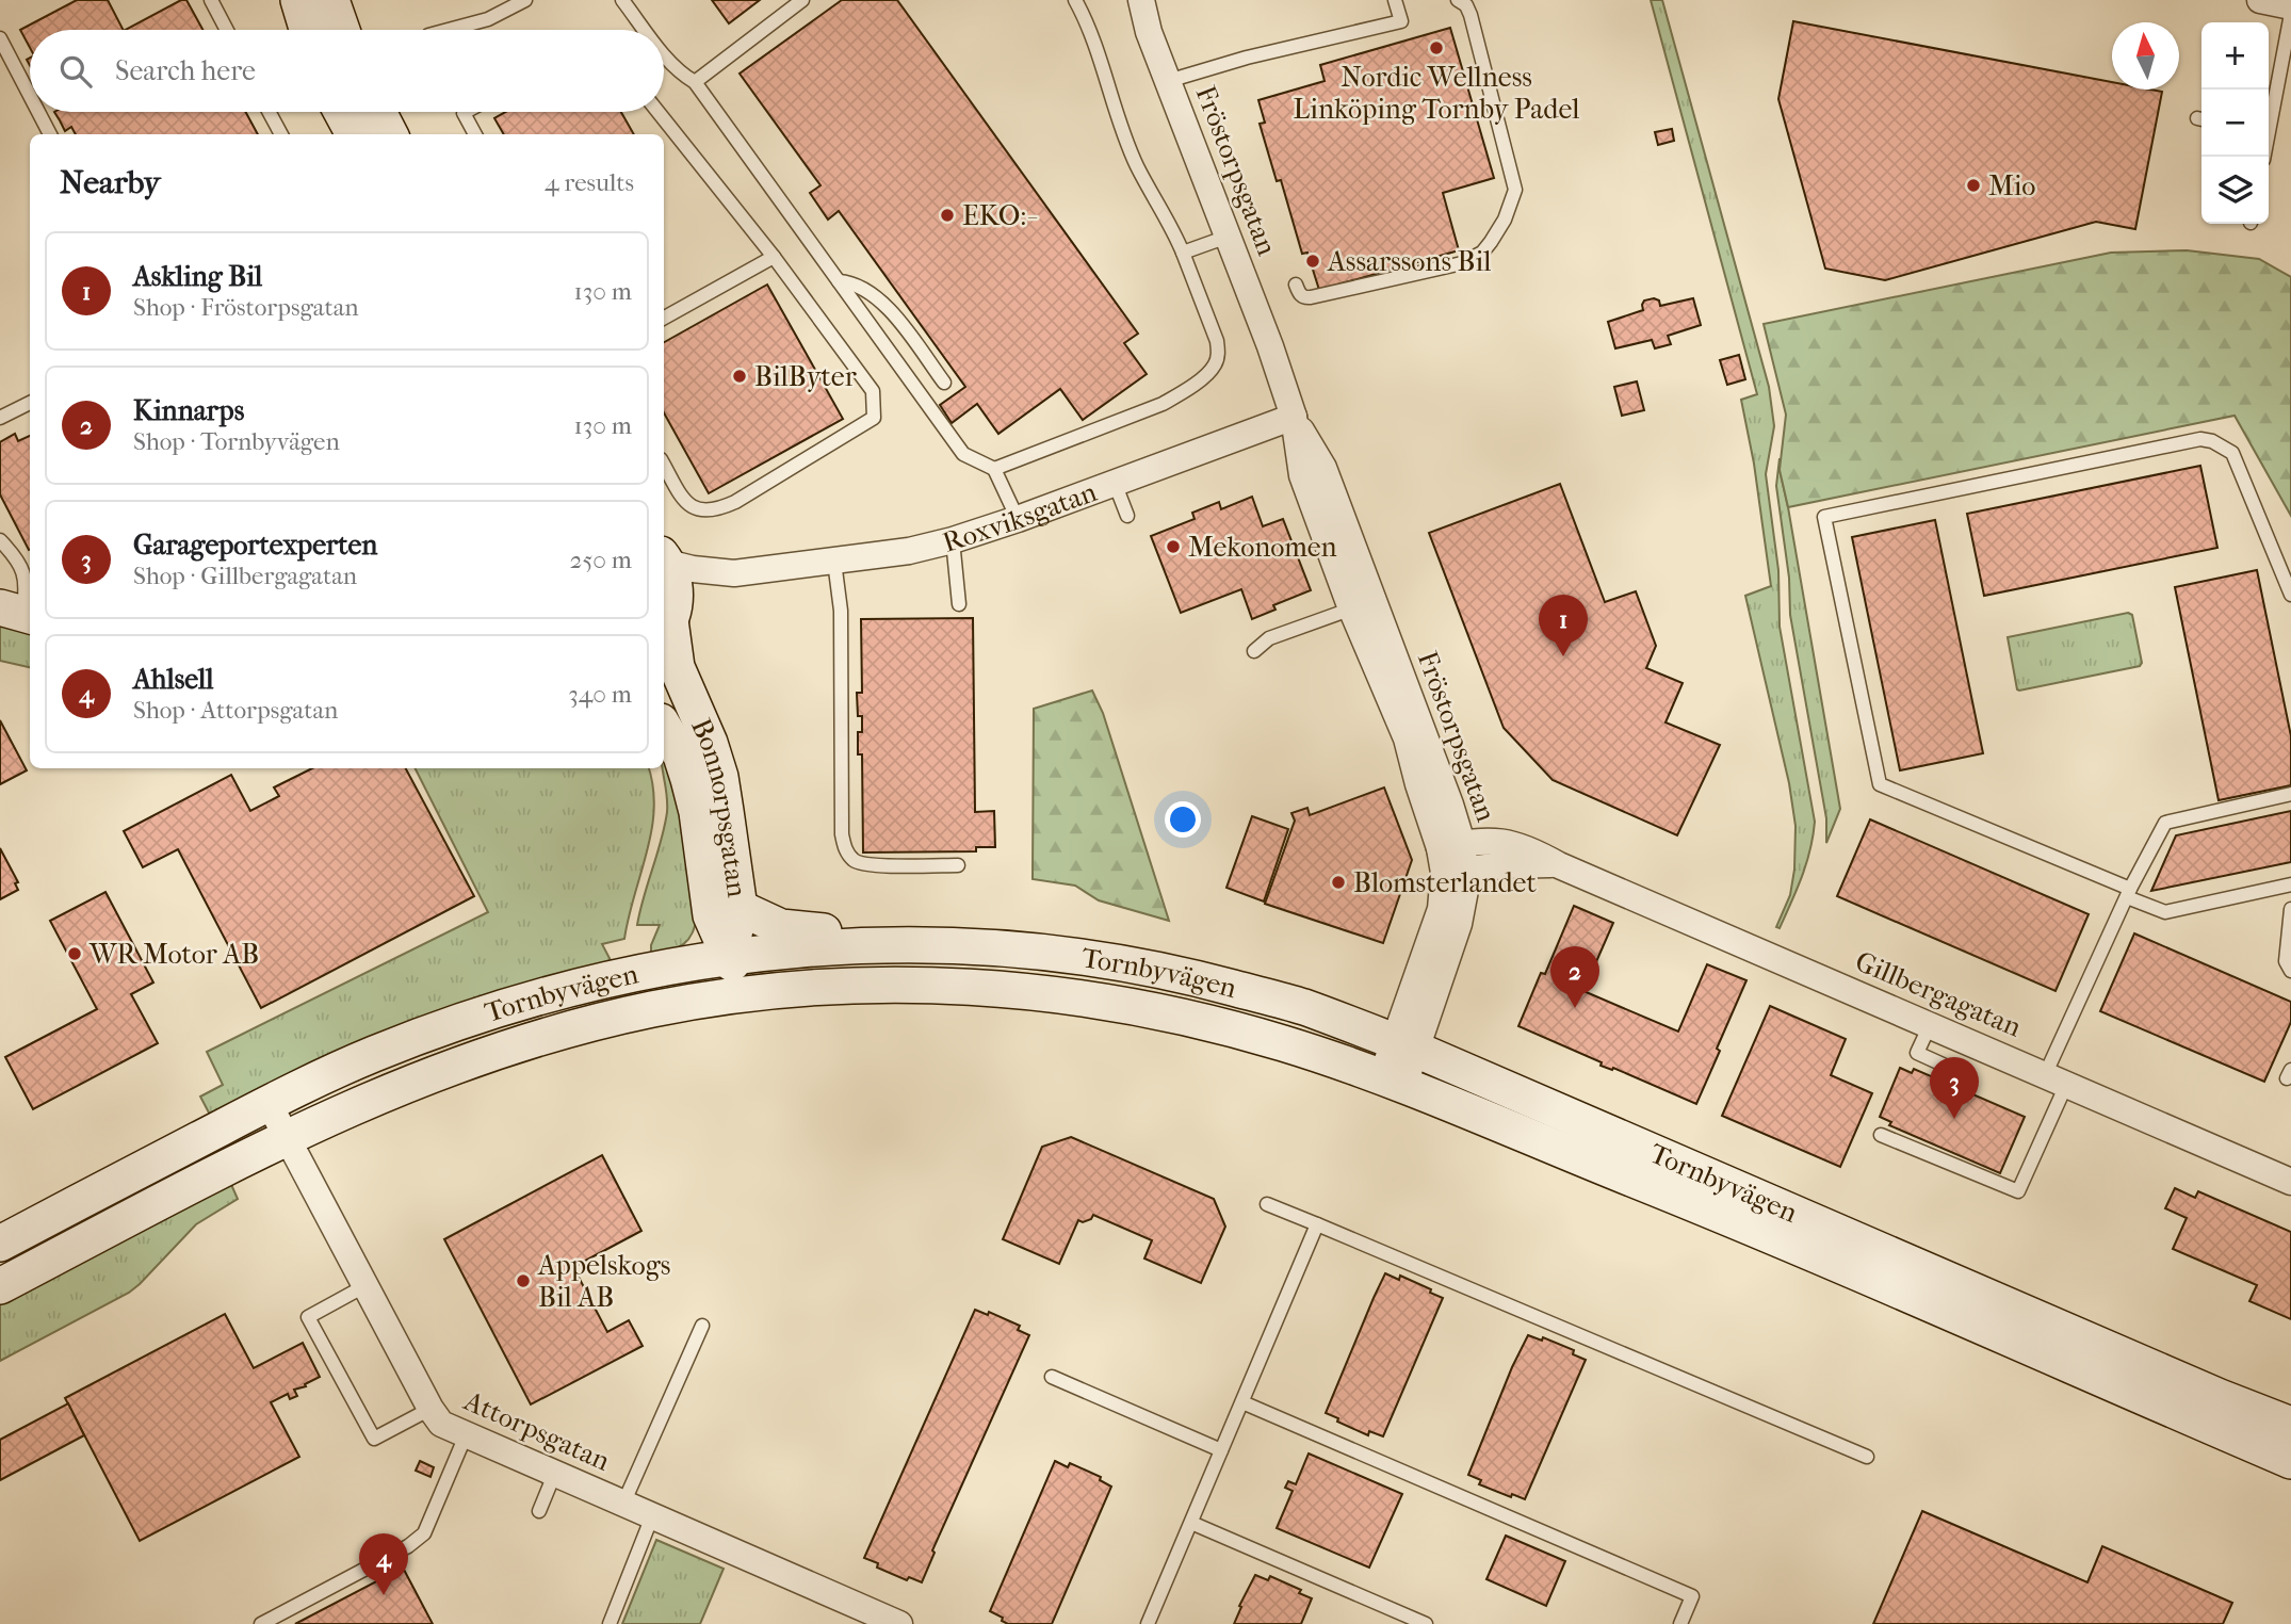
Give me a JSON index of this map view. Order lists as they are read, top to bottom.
{
  "streets": {
    "main road": ["Bonnorpsgatan", "Tornbyvägen"],
    "street": [
      "Fröstorpsgatan",
      "Roxviksgatan",
      "Gillbergagatan",
      "Attorpsgatan"
    ]
  },
  "crossings": [
    ["Fröstorpsgatan", "Roxviksgatan"],
    ["Fröstorpsgatan", "Tornbyvägen"],
    ["Fröstorpsgatan", "Gillbergagatan"],
    ["Roxviksgatan", "Bonnorpsgatan"],
    ["Bonnorpsgatan", "Tornbyvägen"],
    ["Tornbyvägen", "Attorpsgatan"]
  ],
  "places": [
    "Nordic Wellness Linköping Tornby Padel",
    "Mio",
    "EKO:-",
    "Assarssons Bil",
    "BilByter",
    "Mekonomen",
    "Blomsterlandet",
    "WR Motor AB",
    "Appelskogs Bil AB"
  ],
  "north": "top",
  "page": {
    "map_buttons": ["+", "−"],
    "search": "Search here",
    "heading": ["Nearby", "4 results"],
    "list": [
      {
        "mark": "1",
        "name": "Askling Bil",
        "note": "Shop · Fröstorpsgatan",
        "value": "130 m"
      },
      {
        "mark": "2",
        "name": "Kinnarps",
        "note": "Shop · Tornbyvägen",
        "value": "130 m"
      },
      {
        "mark": "3",
        "name": "Garageportexperten",
        "note": "Shop · Gillbergagatan",
        "value": "250 m"
      },
      {
        "mark": "4",
        "name": "Ahlsell",
        "note": "Shop · Attorpsgatan",
        "value": "340 m"
      }
    ],
    "pins": [
      "1",
      "2",
      "3",
      "4"
    ]
  }
}
